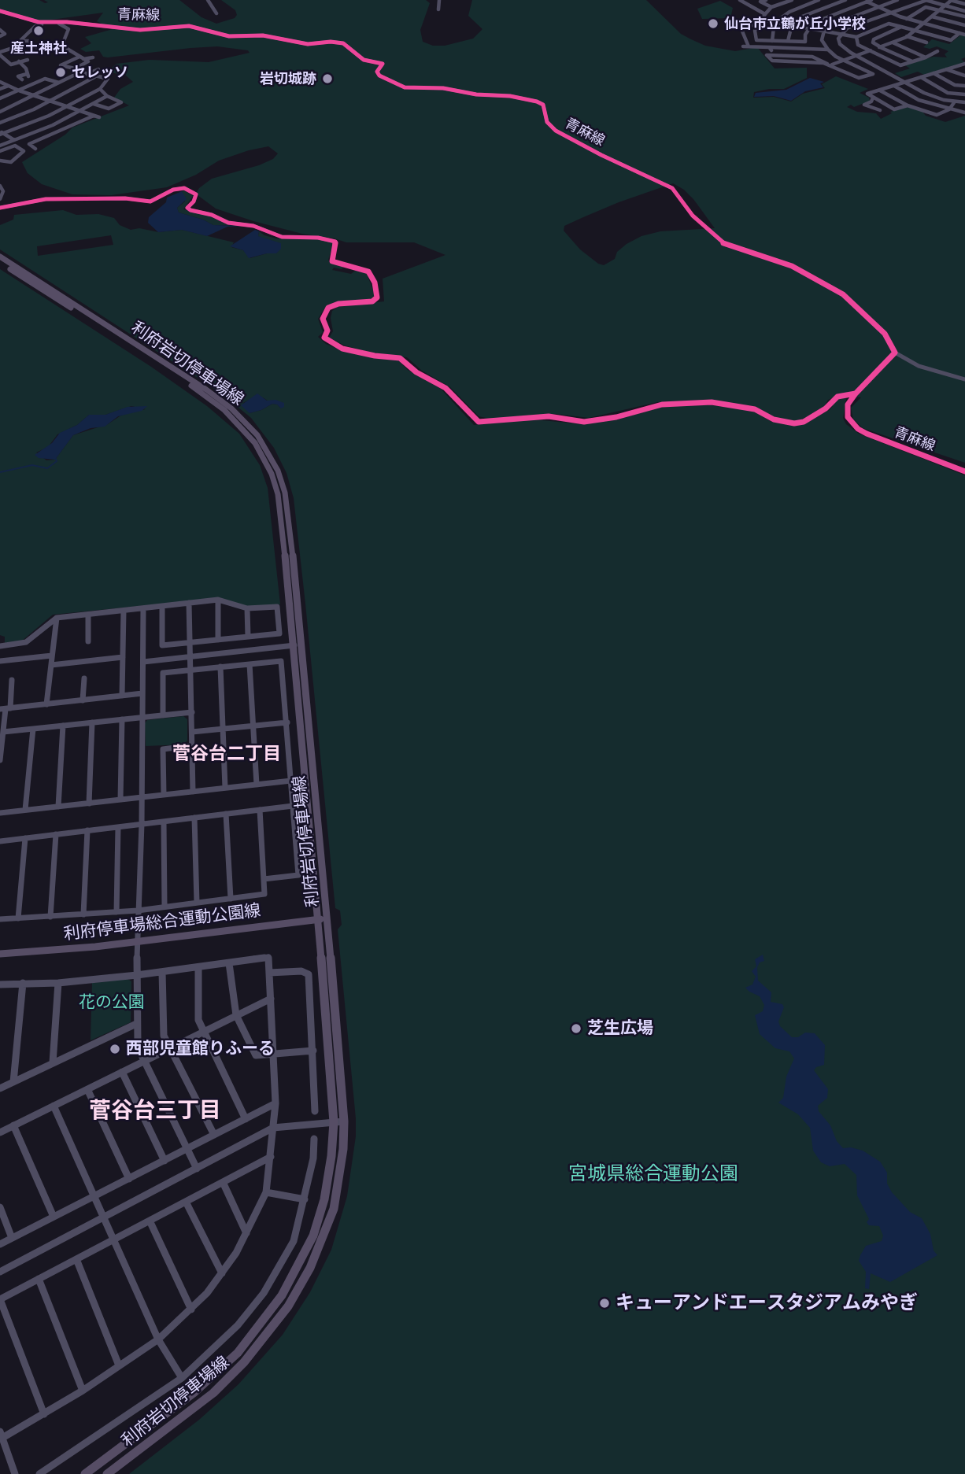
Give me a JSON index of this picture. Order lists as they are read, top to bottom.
{
  "streets": {
    "main road": ["利府岩切停車場線", "利府停車場総合運動公園線"],
    "street": ["青麻線"]
  },
  "crossings": [
    ["利府岩切停車場線", "利府停車場総合運動公園線"]
  ],
  "districts": ["菅谷台二丁目", "菅谷台三丁目"],
  "parks": ["花の公園", "宮城県総合運動公園"],
  "places": [
    "仙台市立鶴が丘小学校",
    "産土神社",
    "セレッソ",
    "岩切城跡",
    "芝生広場",
    "西部児童館りふーる",
    "キューアンドエースタジアムみやぎ"
  ]
}
